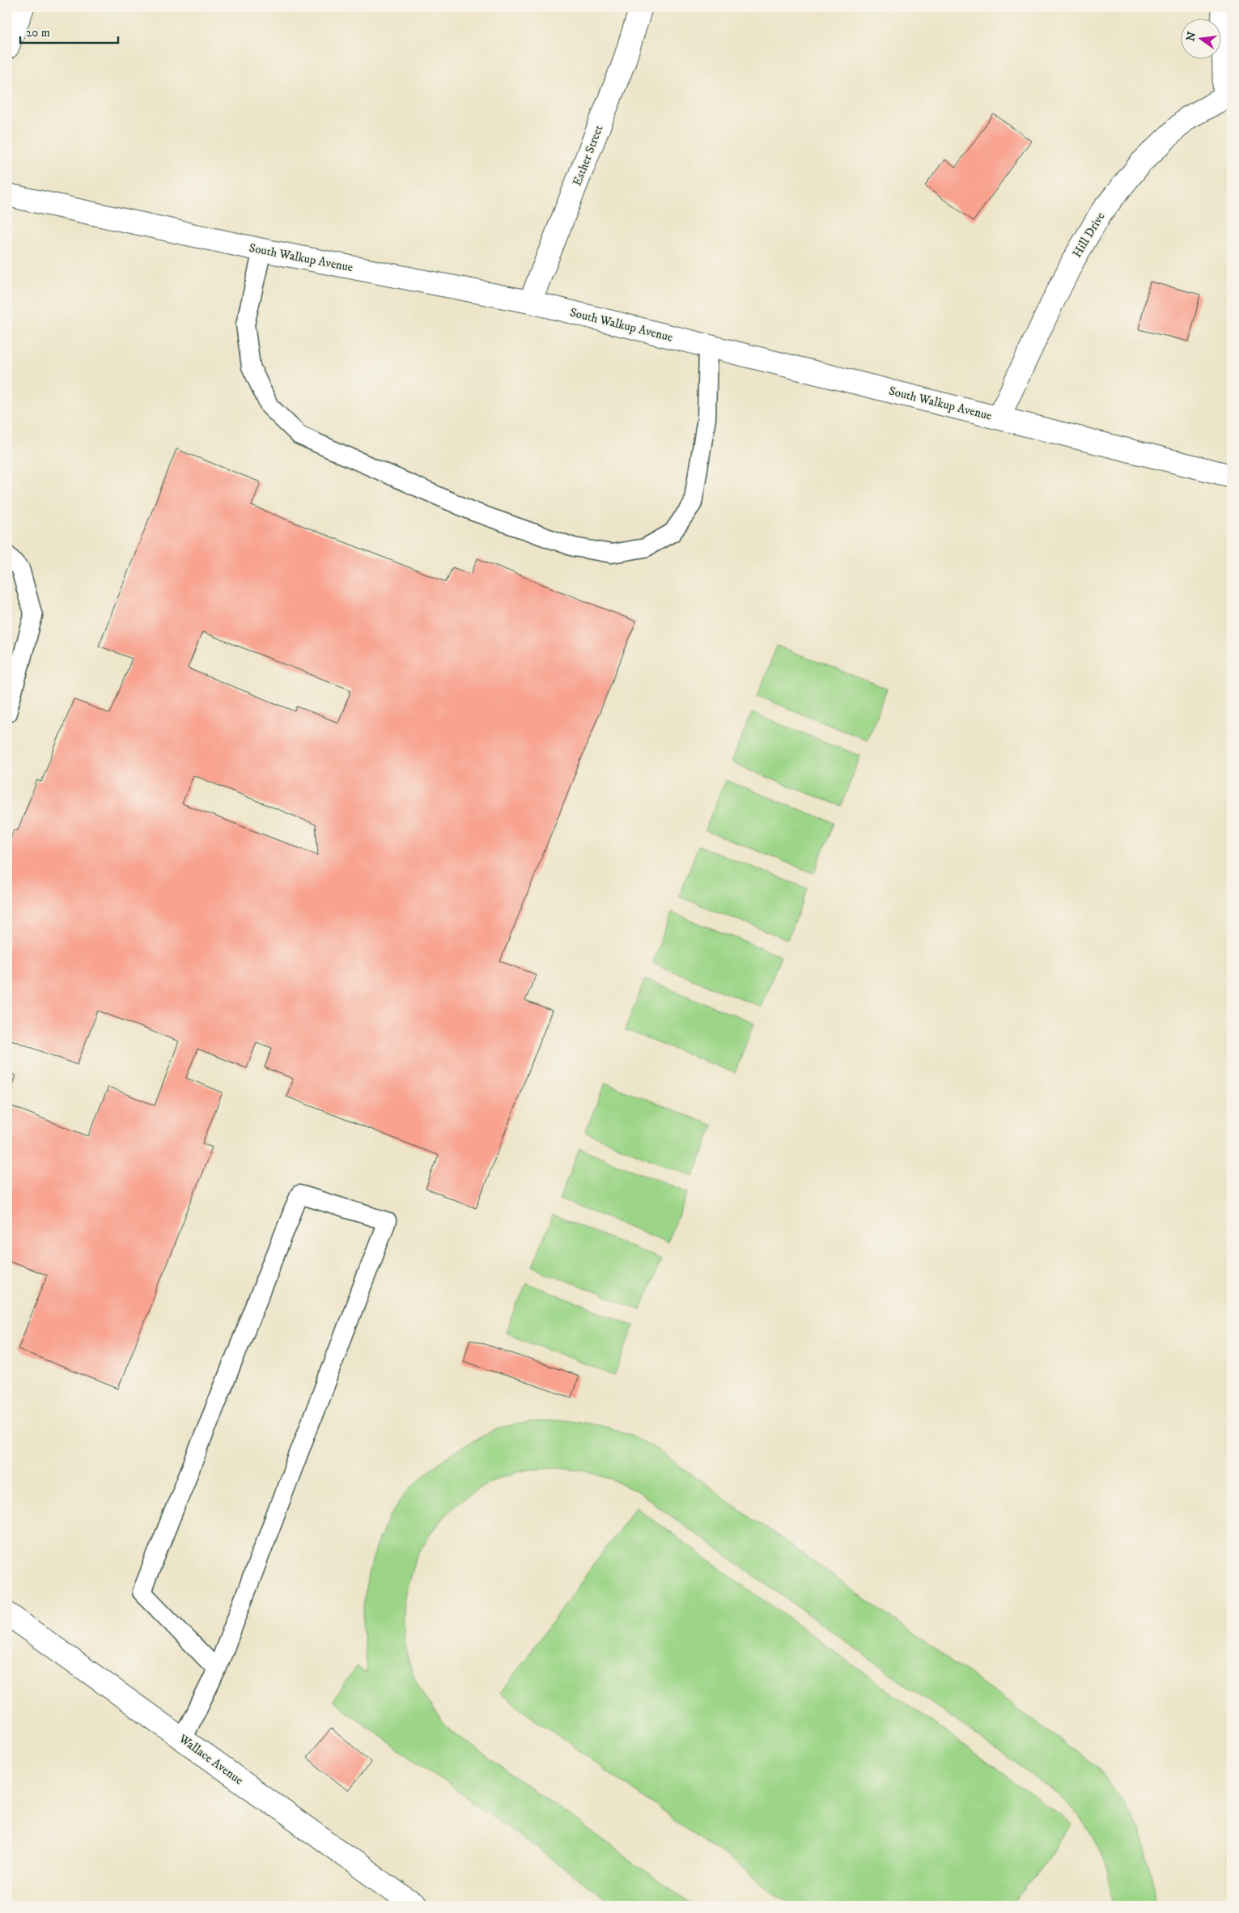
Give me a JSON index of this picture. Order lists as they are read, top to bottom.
{
  "streets": {
    "street": [
      "Esther Street",
      "Hill Drive",
      "South Walkup Avenue",
      "Wallace Avenue"
    ]
  },
  "crossings": [
    ["Esther Street", "South Walkup Avenue"],
    ["Hill Drive", "South Walkup Avenue"]
  ],
  "scale_bar": "20 m",
  "north": "left"
}
